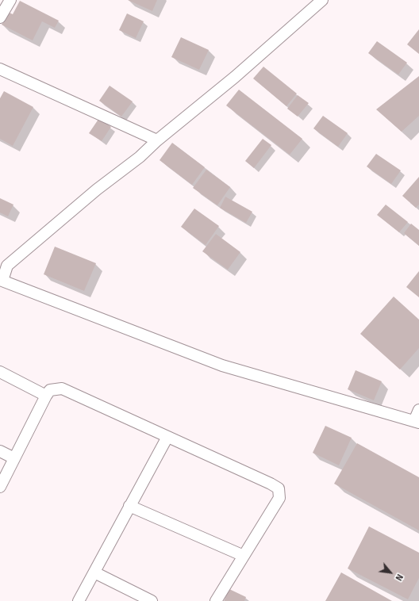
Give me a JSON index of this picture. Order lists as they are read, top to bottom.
{
  "north": "bottom right"
}
